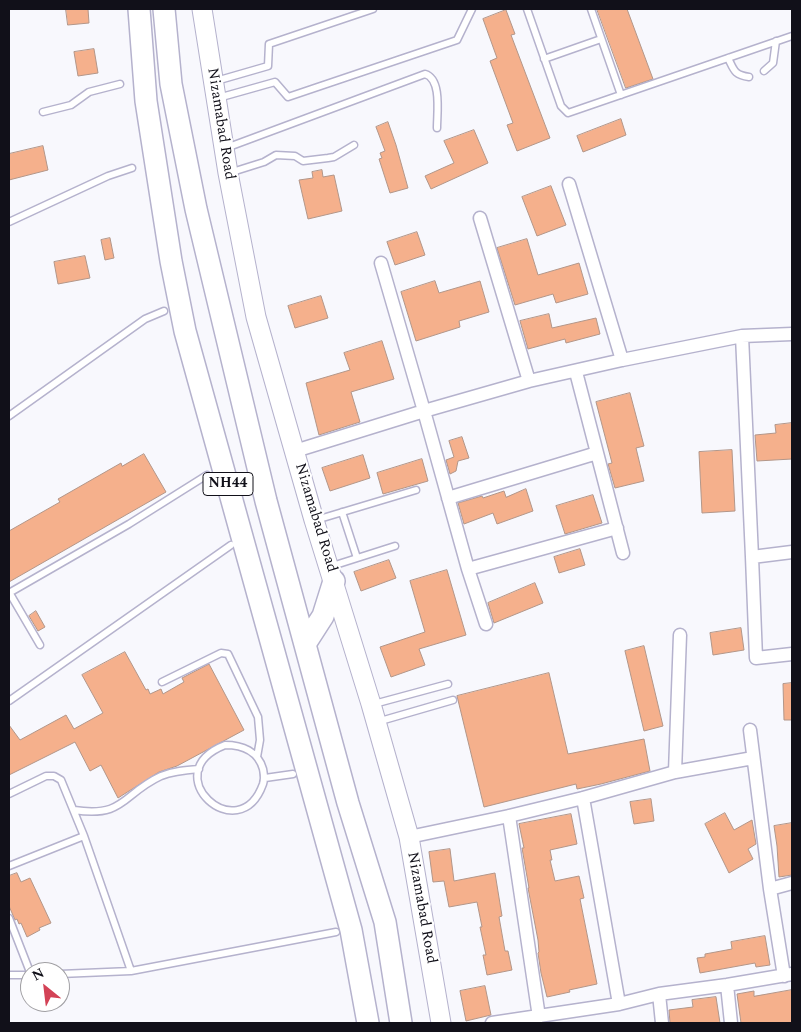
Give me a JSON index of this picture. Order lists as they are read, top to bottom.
{
  "streets": {
    "highway": ["NH44"],
    "main road": ["Nizamabad Road"]
  },
  "north": "top left"
}
